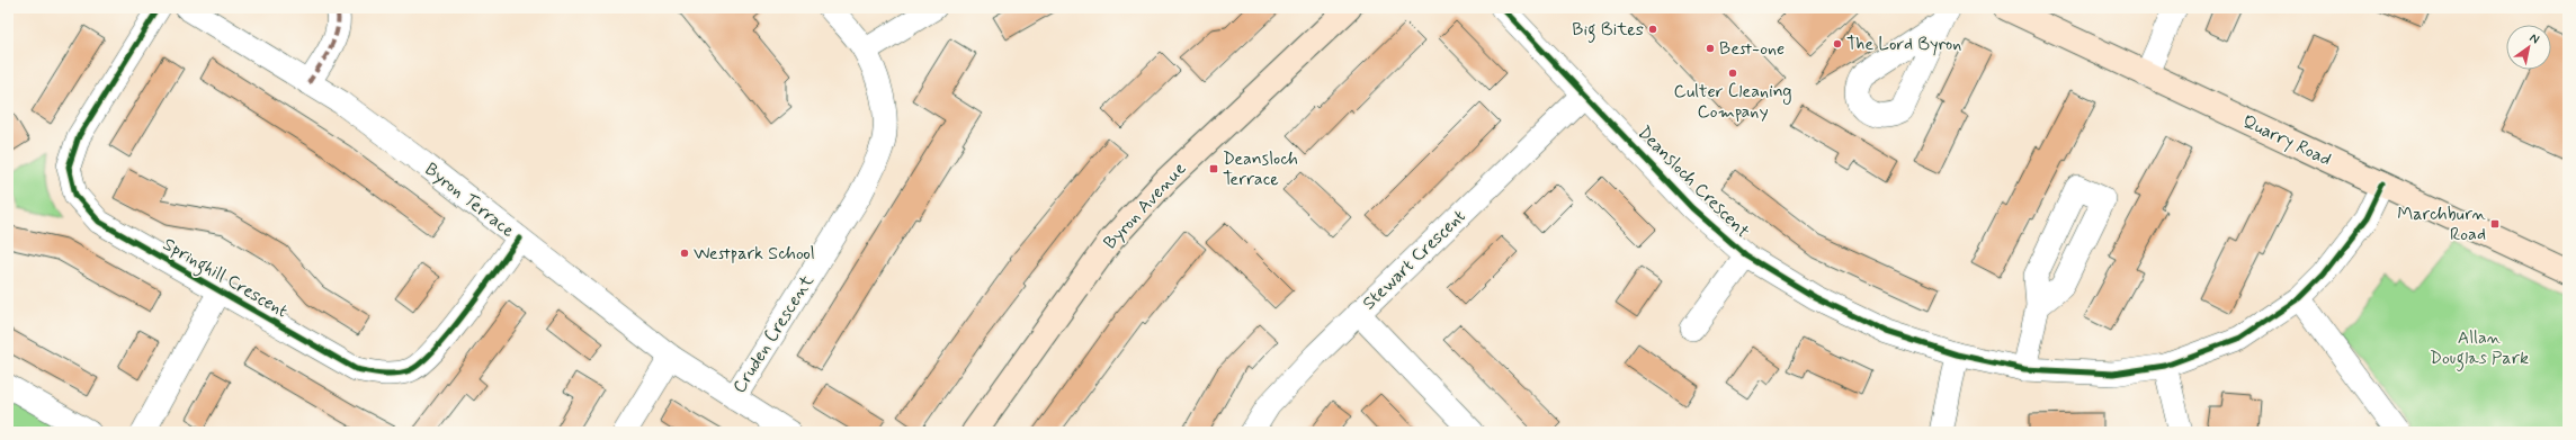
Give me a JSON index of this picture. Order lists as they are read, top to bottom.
{
  "streets": {
    "street": [
      "Quarry Road",
      "Deansloch Crescent",
      "Byron Terrace",
      "Byron Avenue",
      "Stewart Crescent",
      "Springhill Crescent",
      "Cruden Crescent"
    ]
  },
  "crossings": [
    ["Quarry Road", "Deansloch Crescent"],
    ["Deansloch Crescent", "Stewart Crescent"],
    ["Byron Terrace", "Springhill Crescent"],
    ["Byron Terrace", "Cruden Crescent"]
  ],
  "parks": ["Allan Douglas Park"],
  "places": {
    "other": [
      "Big Bites",
      "The Lord Byron",
      "Best-one",
      "Culter Cleaning Company",
      "Westpark School"
    ],
    "transit": ["Deansloch Terrace", "Marchburn Road"]
  },
  "north": "top right"
}
